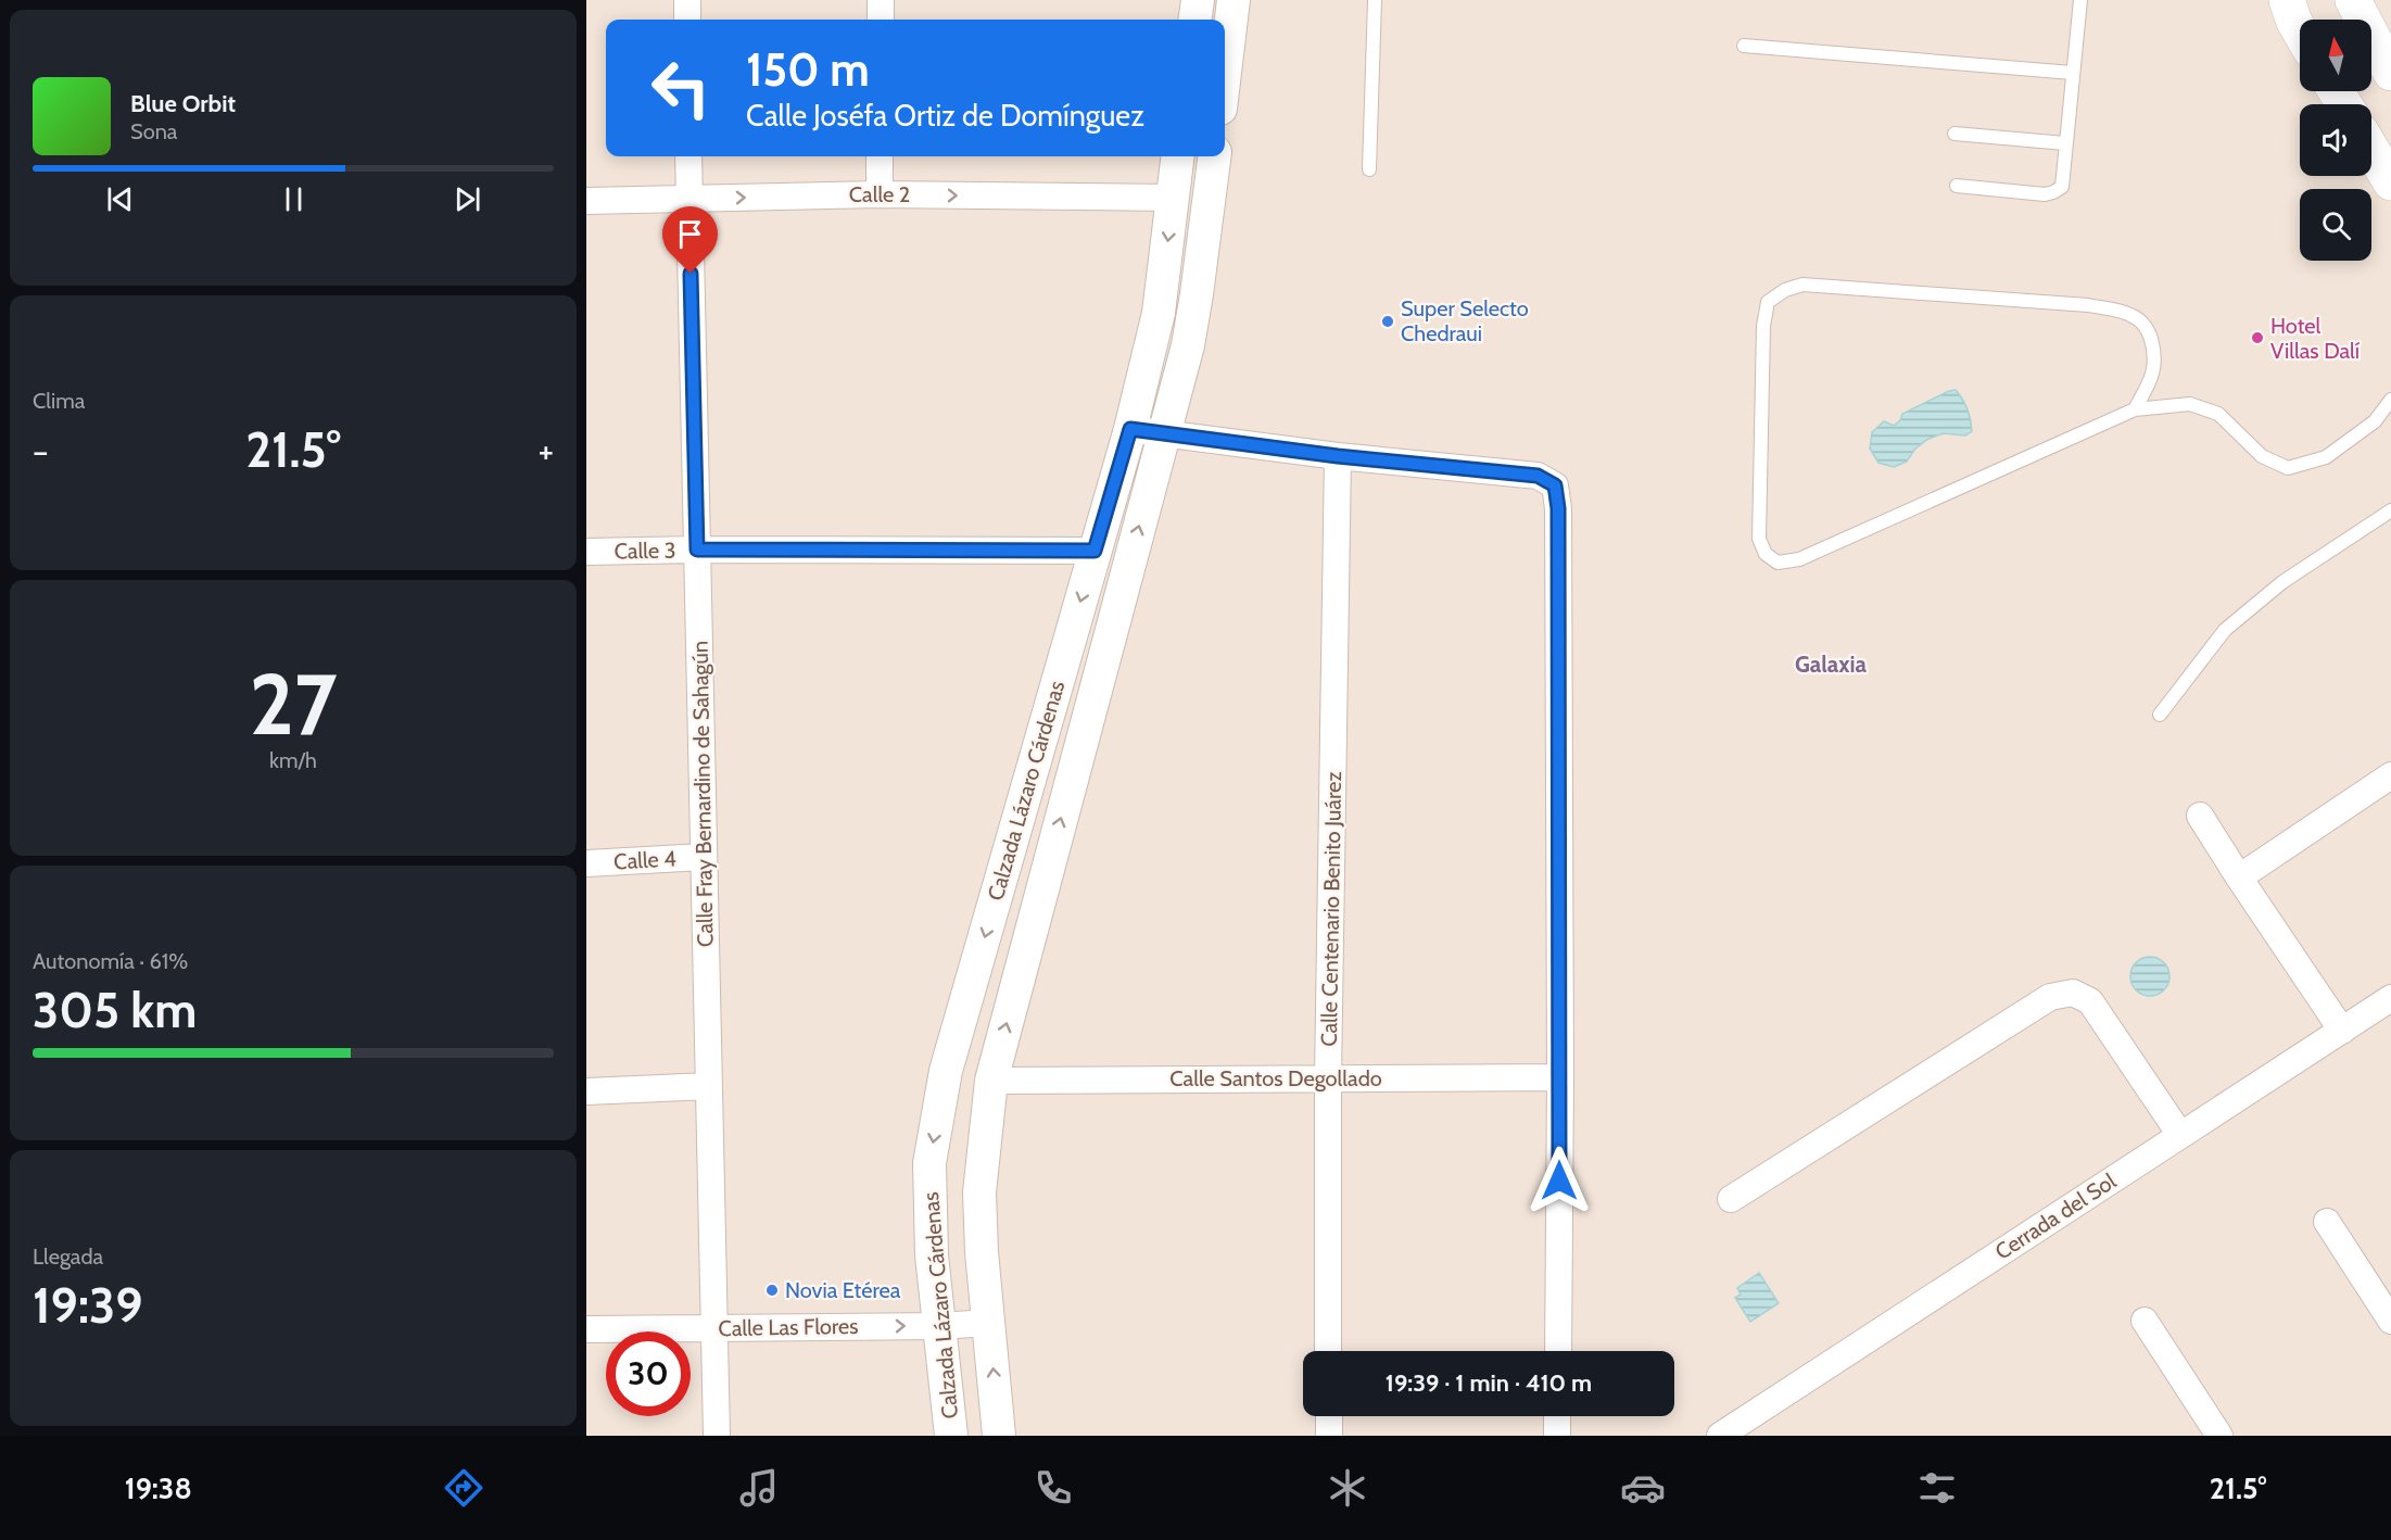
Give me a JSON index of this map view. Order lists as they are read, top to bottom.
{
  "streets": {
    "street": [
      "Calle 2",
      "Calle 3",
      "Calzada Lázaro Cárdenas",
      "Calle Fray Bernardino de Sahagún",
      "Calle 4",
      "Calle Centenario Benito Juárez",
      "Calle Santos Degollado",
      "Cerrada del Sol",
      "Calle Las Flores"
    ]
  },
  "crossings": [
    ["Calle 2", "Calzada Lázaro Cárdenas"],
    ["Calle 2", "Calle Fray Bernardino de Sahagún"],
    ["Calle 3", "Calzada Lázaro Cárdenas"],
    ["Calle 3", "Calle Fray Bernardino de Sahagún"],
    ["Calzada Lázaro Cárdenas", "Calle Santos Degollado"],
    ["Calzada Lázaro Cárdenas", "Calle Las Flores"],
    ["Calle Fray Bernardino de Sahagún", "Calle 4"],
    ["Calle Fray Bernardino de Sahagún", "Calle Las Flores"],
    ["Calle Centenario Benito Juárez", "Calle Santos Degollado"]
  ],
  "one_way": ["Calle 2", "Calle Las Flores"],
  "districts": ["Galaxia"],
  "places": ["Super Selecto Chedraui", "Hotel Villas Dalí", "Novia Etérea"],
  "north": "top",
  "page": {
    "turn": ["150 m", "Calle Joséfa Ortiz de Domínguez"],
    "song": ["Blue Orbit", "Sona"],
    "tile": [
      "Clima",
      ["27", "km/h"],
      ["Autonomía · 61%", "305 km"],
      ["Llegada", "19:39"]
    ],
    "heat": ["−", "21.5°", "+"],
    "limit": "30",
    "trip": "19:39 · 1 min · 410 m",
    "tabs": ["19:38", "21.5°"]
  }
}
